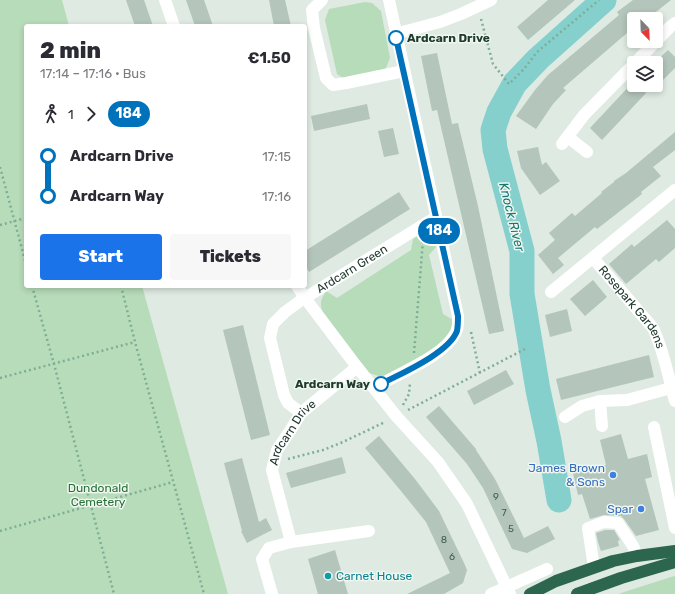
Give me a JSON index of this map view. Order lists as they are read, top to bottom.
{
  "streets": {
    "street": ["Ardcarn Green", "Rosepark Gardens", "Ardcarn Drive"]
  },
  "crossings": [
    ["Ardcarn Green", "Ardcarn Drive"]
  ],
  "water": ["Knock River"],
  "parks": ["Dundonald Cemetery"],
  "places": [
    "Ardcarn Drive",
    "Ardcarn Way",
    "James Brown & Sons",
    "Spar",
    "Carnet House"
  ],
  "lines": ["bus line 184"],
  "house_numbers": [
    "9",
    "7",
    "5",
    "8",
    "6"
  ],
  "north": "bottom right",
  "page": {
    "on_map": "184",
    "heading": ["2 min", "17:14 – 17:16 · Bus", "€1.50"],
    "legs": ["1", "184"],
    "list": [
      {
        "name": "Ardcarn Drive",
        "value": "17:15"
      },
      {
        "name": "Ardcarn Way",
        "value": "17:16"
      }
    ],
    "buttons": ["Start", "Tickets"]
  }
}
